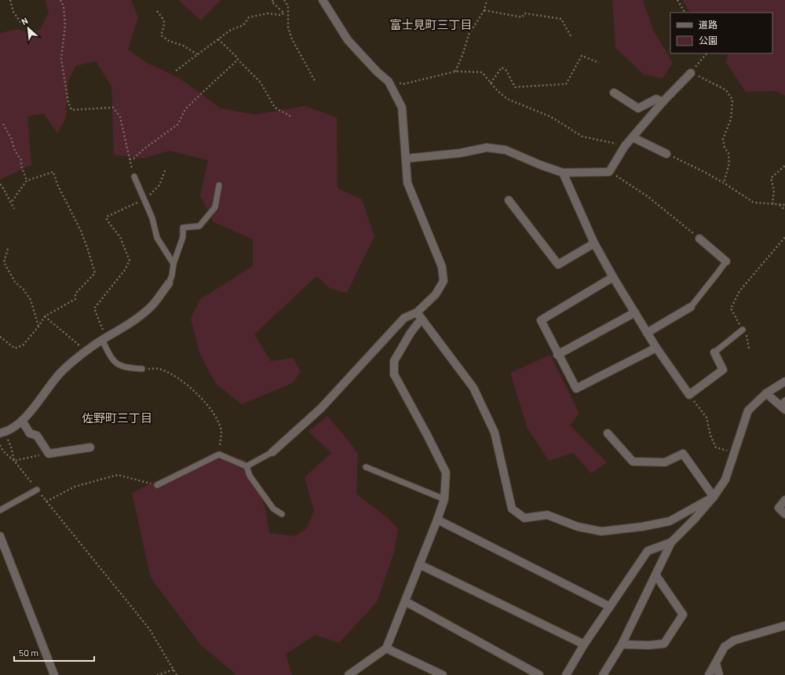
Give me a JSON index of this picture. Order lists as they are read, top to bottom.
{
  "districts": ["富士見町三丁目", "佐野町三丁目"],
  "legend": ["道路", "公園"],
  "scale_bar": "50 m",
  "north": "top left"
}
